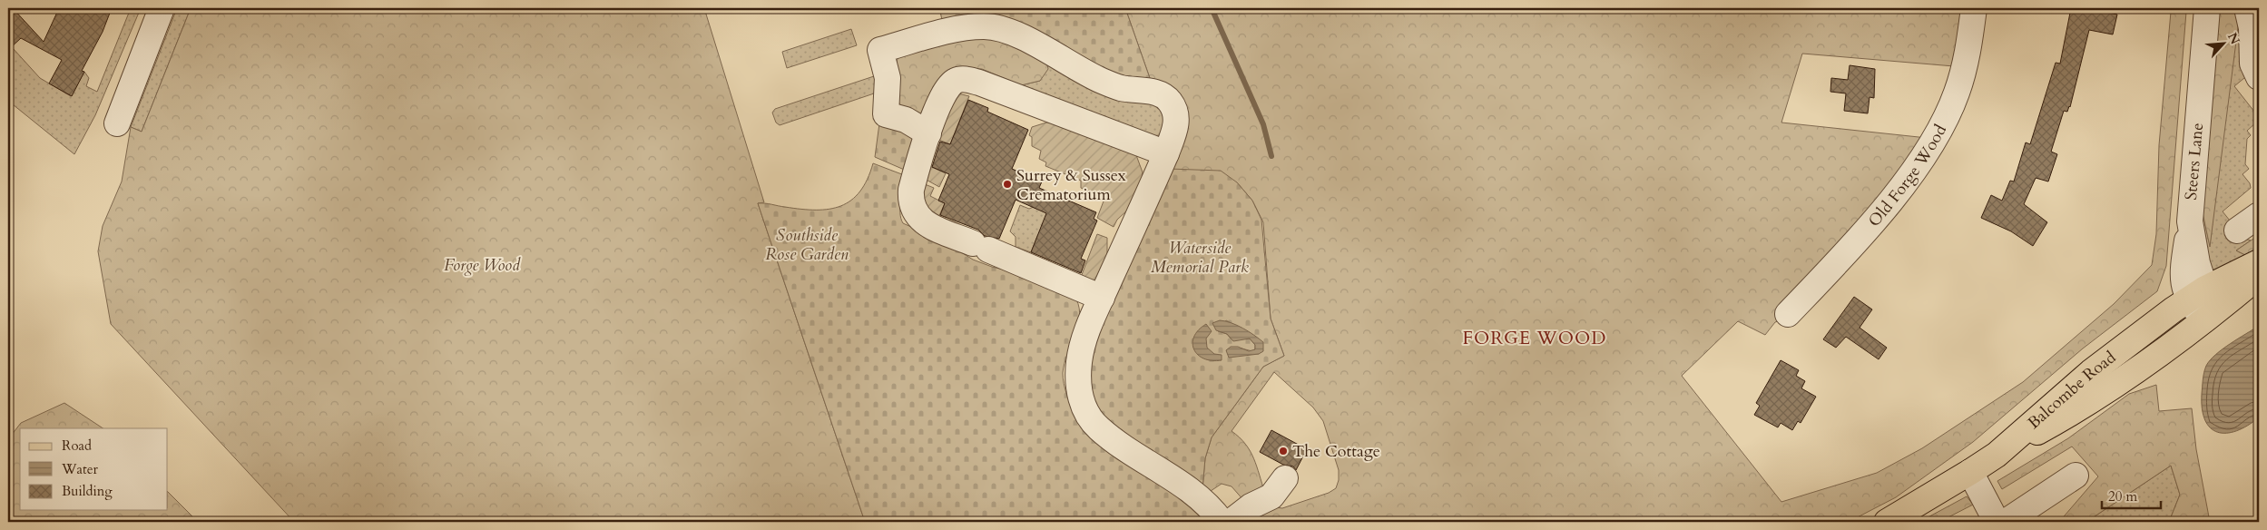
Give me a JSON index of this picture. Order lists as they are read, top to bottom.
{
  "streets": {
    "main road": ["Balcombe Road"],
    "street": ["Steers Lane", "Old Forge Wood"]
  },
  "crossings": [
    ["Steers Lane", "Balcombe Road"]
  ],
  "districts": ["FORGE WOOD"],
  "parks": ["Southside Rose Garden", "Waterside Memorial Park", "Forge Wood"],
  "places": ["Surrey & Sussex Crematorium", "The Cottage"],
  "legend": ["Road", "Water", "Building"],
  "scale_bar": "20 m",
  "north": "top right"
}
